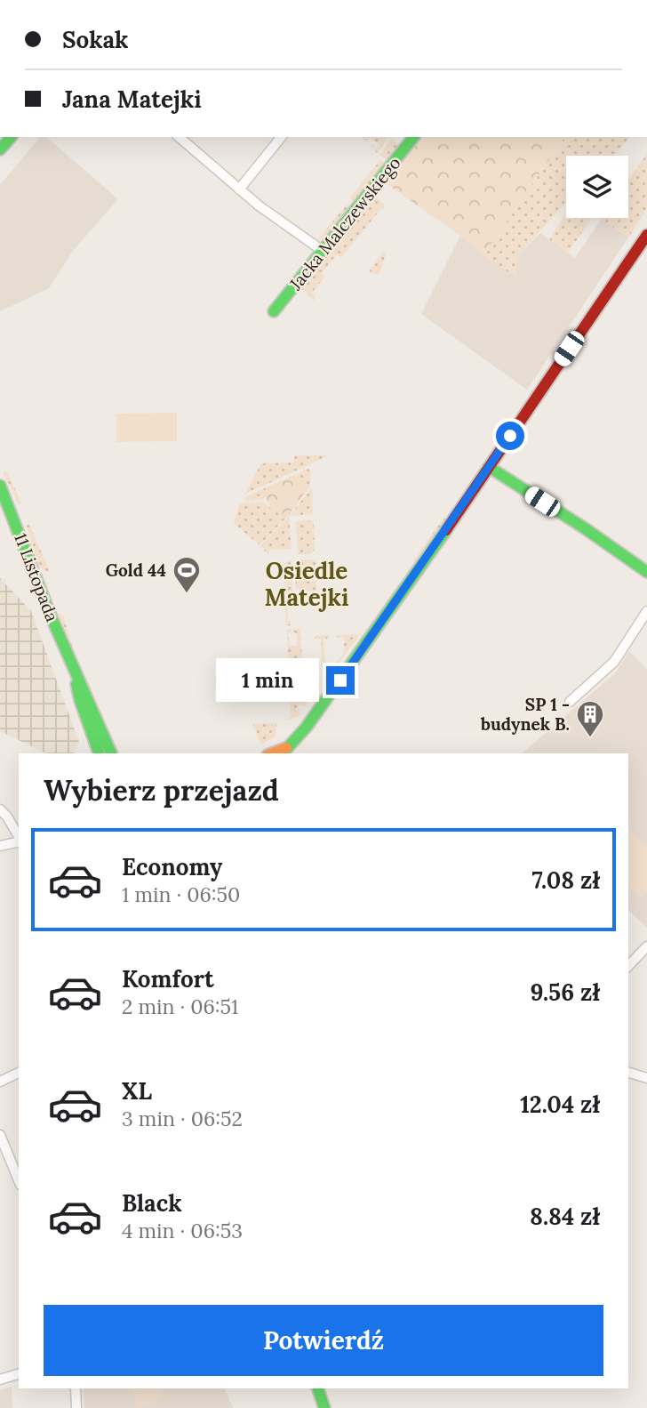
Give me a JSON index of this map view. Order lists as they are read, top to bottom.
{
  "streets": {
    "street": ["Jacka Malczewskiego", "11 Listopada"]
  },
  "districts": ["Osiedle Matejki"],
  "places": {
    "sports": ["Gold 44"],
    "building": ["SP 1 - budynek B."]
  },
  "page": {
    "banner": ["Sokak", "Jana Matejki"],
    "bubble": "1 min",
    "heading": "Wybierz przejazd",
    "list": [
      {
        "name": "Economy",
        "note": "1 min · 06:50",
        "value": "7.08 zł"
      },
      {
        "name": "Komfort",
        "note": "2 min · 06:51",
        "value": "9.56 zł"
      },
      {
        "name": "XL",
        "note": "3 min · 06:52",
        "value": "12.04 zł"
      },
      {
        "name": "Black",
        "note": "4 min · 06:53",
        "value": "8.84 zł"
      }
    ],
    "buttons": "Potwierdź"
  }
}
